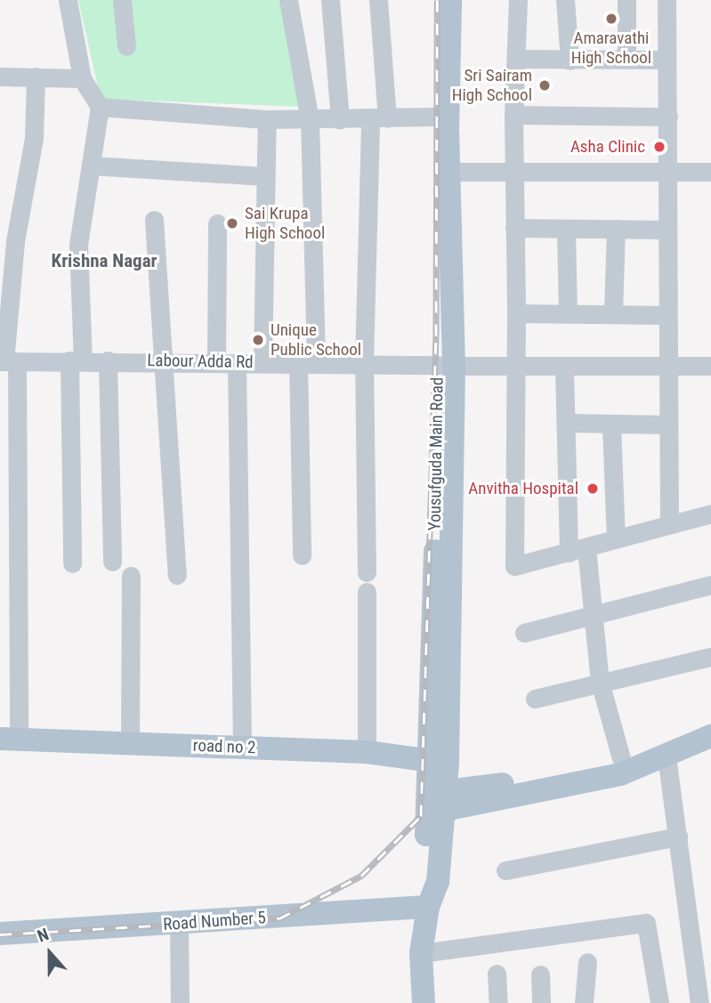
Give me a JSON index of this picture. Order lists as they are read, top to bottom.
{
  "streets": {
    "main road": ["Yousufguda Main Road", "road no 2", "Road Number 5"],
    "street": ["Labour Adda Rd"]
  },
  "crossings": [
    ["Labour Adda Rd", "Yousufguda Main Road"],
    ["Yousufguda Main Road", "road no 2"],
    ["Yousufguda Main Road", "Road Number 5"]
  ],
  "districts": ["Krishna Nagar"],
  "places": [
    "Amaravathi High School",
    "Sri Sairam High School",
    "Asha Clinic",
    "Sai Krupa High School",
    "Unique Public School",
    "Anvitha Hospital"
  ],
  "north": "top"
}
